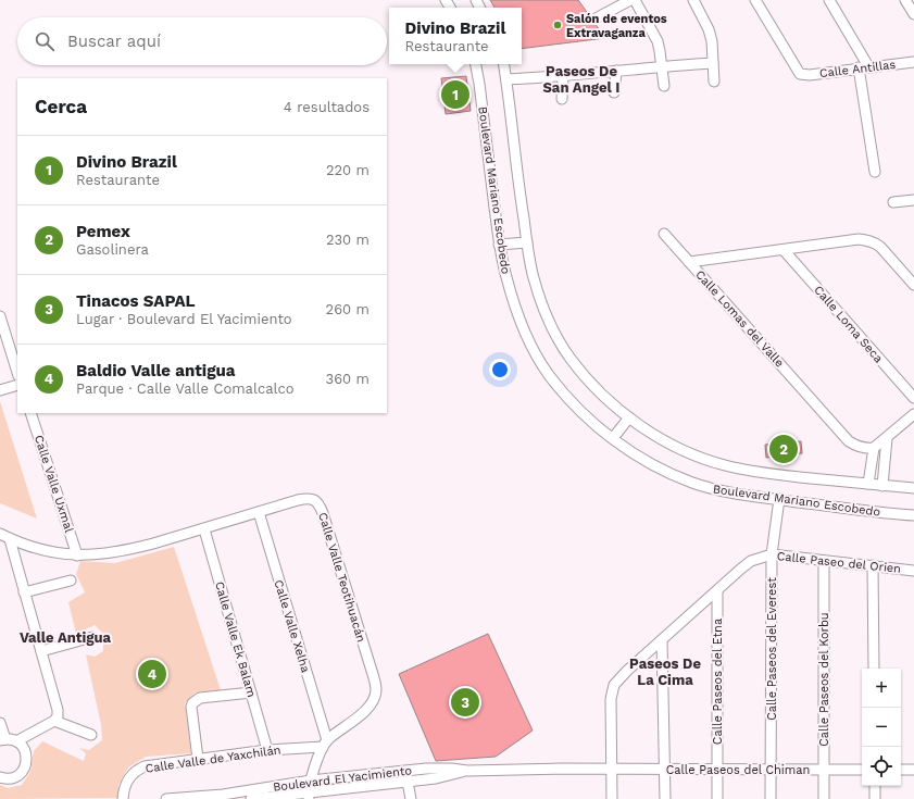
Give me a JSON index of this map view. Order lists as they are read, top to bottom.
{
  "streets": {
    "street": [
      "Calle Antillas",
      "Boulevard Mariano Escobedo",
      "Calle Lomas del Valle",
      "Calle Loma Seca",
      "Calle Valle Uxmal",
      "Calle Paseo del Orien",
      "Calle Valle Teotihuacán",
      "Calle Valle Xelha",
      "Calle Valle Ek Balam",
      "Calle Paseos del Everest",
      "Calle Paseos del Korbu",
      "Calle Paseos del Etna",
      "Calle Valle de Yaxchilán",
      "Calle Paseos del Chiman",
      "Boulevard El Yacimiento"
    ]
  },
  "crossings": [
    ["Boulevard Mariano Escobedo", "Calle Paseos del Everest"],
    ["Calle Lomas del Valle", "Calle Loma Seca"],
    ["Calle Valle Uxmal", "Calle Valle Teotihuacán"],
    ["Calle Paseo del Orien", "Calle Paseos del Everest"],
    ["Calle Paseo del Orien", "Calle Paseos del Korbu"],
    ["Calle Paseo del Orien", "Calle Paseos del Etna"],
    ["Calle Paseo del Orien", "Calle Paseos del Chiman"],
    ["Calle Paseo del Orien", "Boulevard El Yacimiento"],
    ["Calle Valle Teotihuacán", "Calle Valle Xelha"],
    ["Calle Valle Teotihuacán", "Calle Valle Ek Balam"],
    ["Calle Valle Teotihuacán", "Calle Valle de Yaxchilán"],
    ["Calle Valle Xelha", "Calle Valle de Yaxchilán"],
    ["Calle Valle Ek Balam", "Calle Valle de Yaxchilán"],
    ["Calle Paseos del Everest", "Calle Paseos del Chiman"],
    ["Calle Paseos del Korbu", "Calle Paseos del Chiman"],
    ["Calle Paseos del Etna", "Calle Paseos del Chiman"],
    ["Calle Paseos del Chiman", "Boulevard El Yacimiento"]
  ],
  "districts": ["Paseos De San Angel I", "Valle Antigua", "Paseos De La Cima"],
  "places": ["Salón de eventos Extravaganza"],
  "page": {
    "popup": ["Divino Brazil", "Restaurante"],
    "search": "Buscar aquí",
    "pins": [
      "1",
      "2",
      "4",
      "3"
    ],
    "heading": ["Cerca", "4 resultados"],
    "list": [
      {
        "mark": "1",
        "name": "Divino Brazil",
        "note": "Restaurante",
        "value": "220 m"
      },
      {
        "mark": "2",
        "name": "Pemex",
        "note": "Gasolinera",
        "value": "230 m"
      },
      {
        "mark": "3",
        "name": "Tinacos SAPAL",
        "note": "Lugar · Boulevard El Yacimiento",
        "value": "260 m"
      },
      {
        "mark": "4",
        "name": "Baldio Valle antigua",
        "note": "Parque · Calle Valle Comalcalco",
        "value": "360 m"
      }
    ],
    "map_buttons": ["+", "−"]
  }
}
